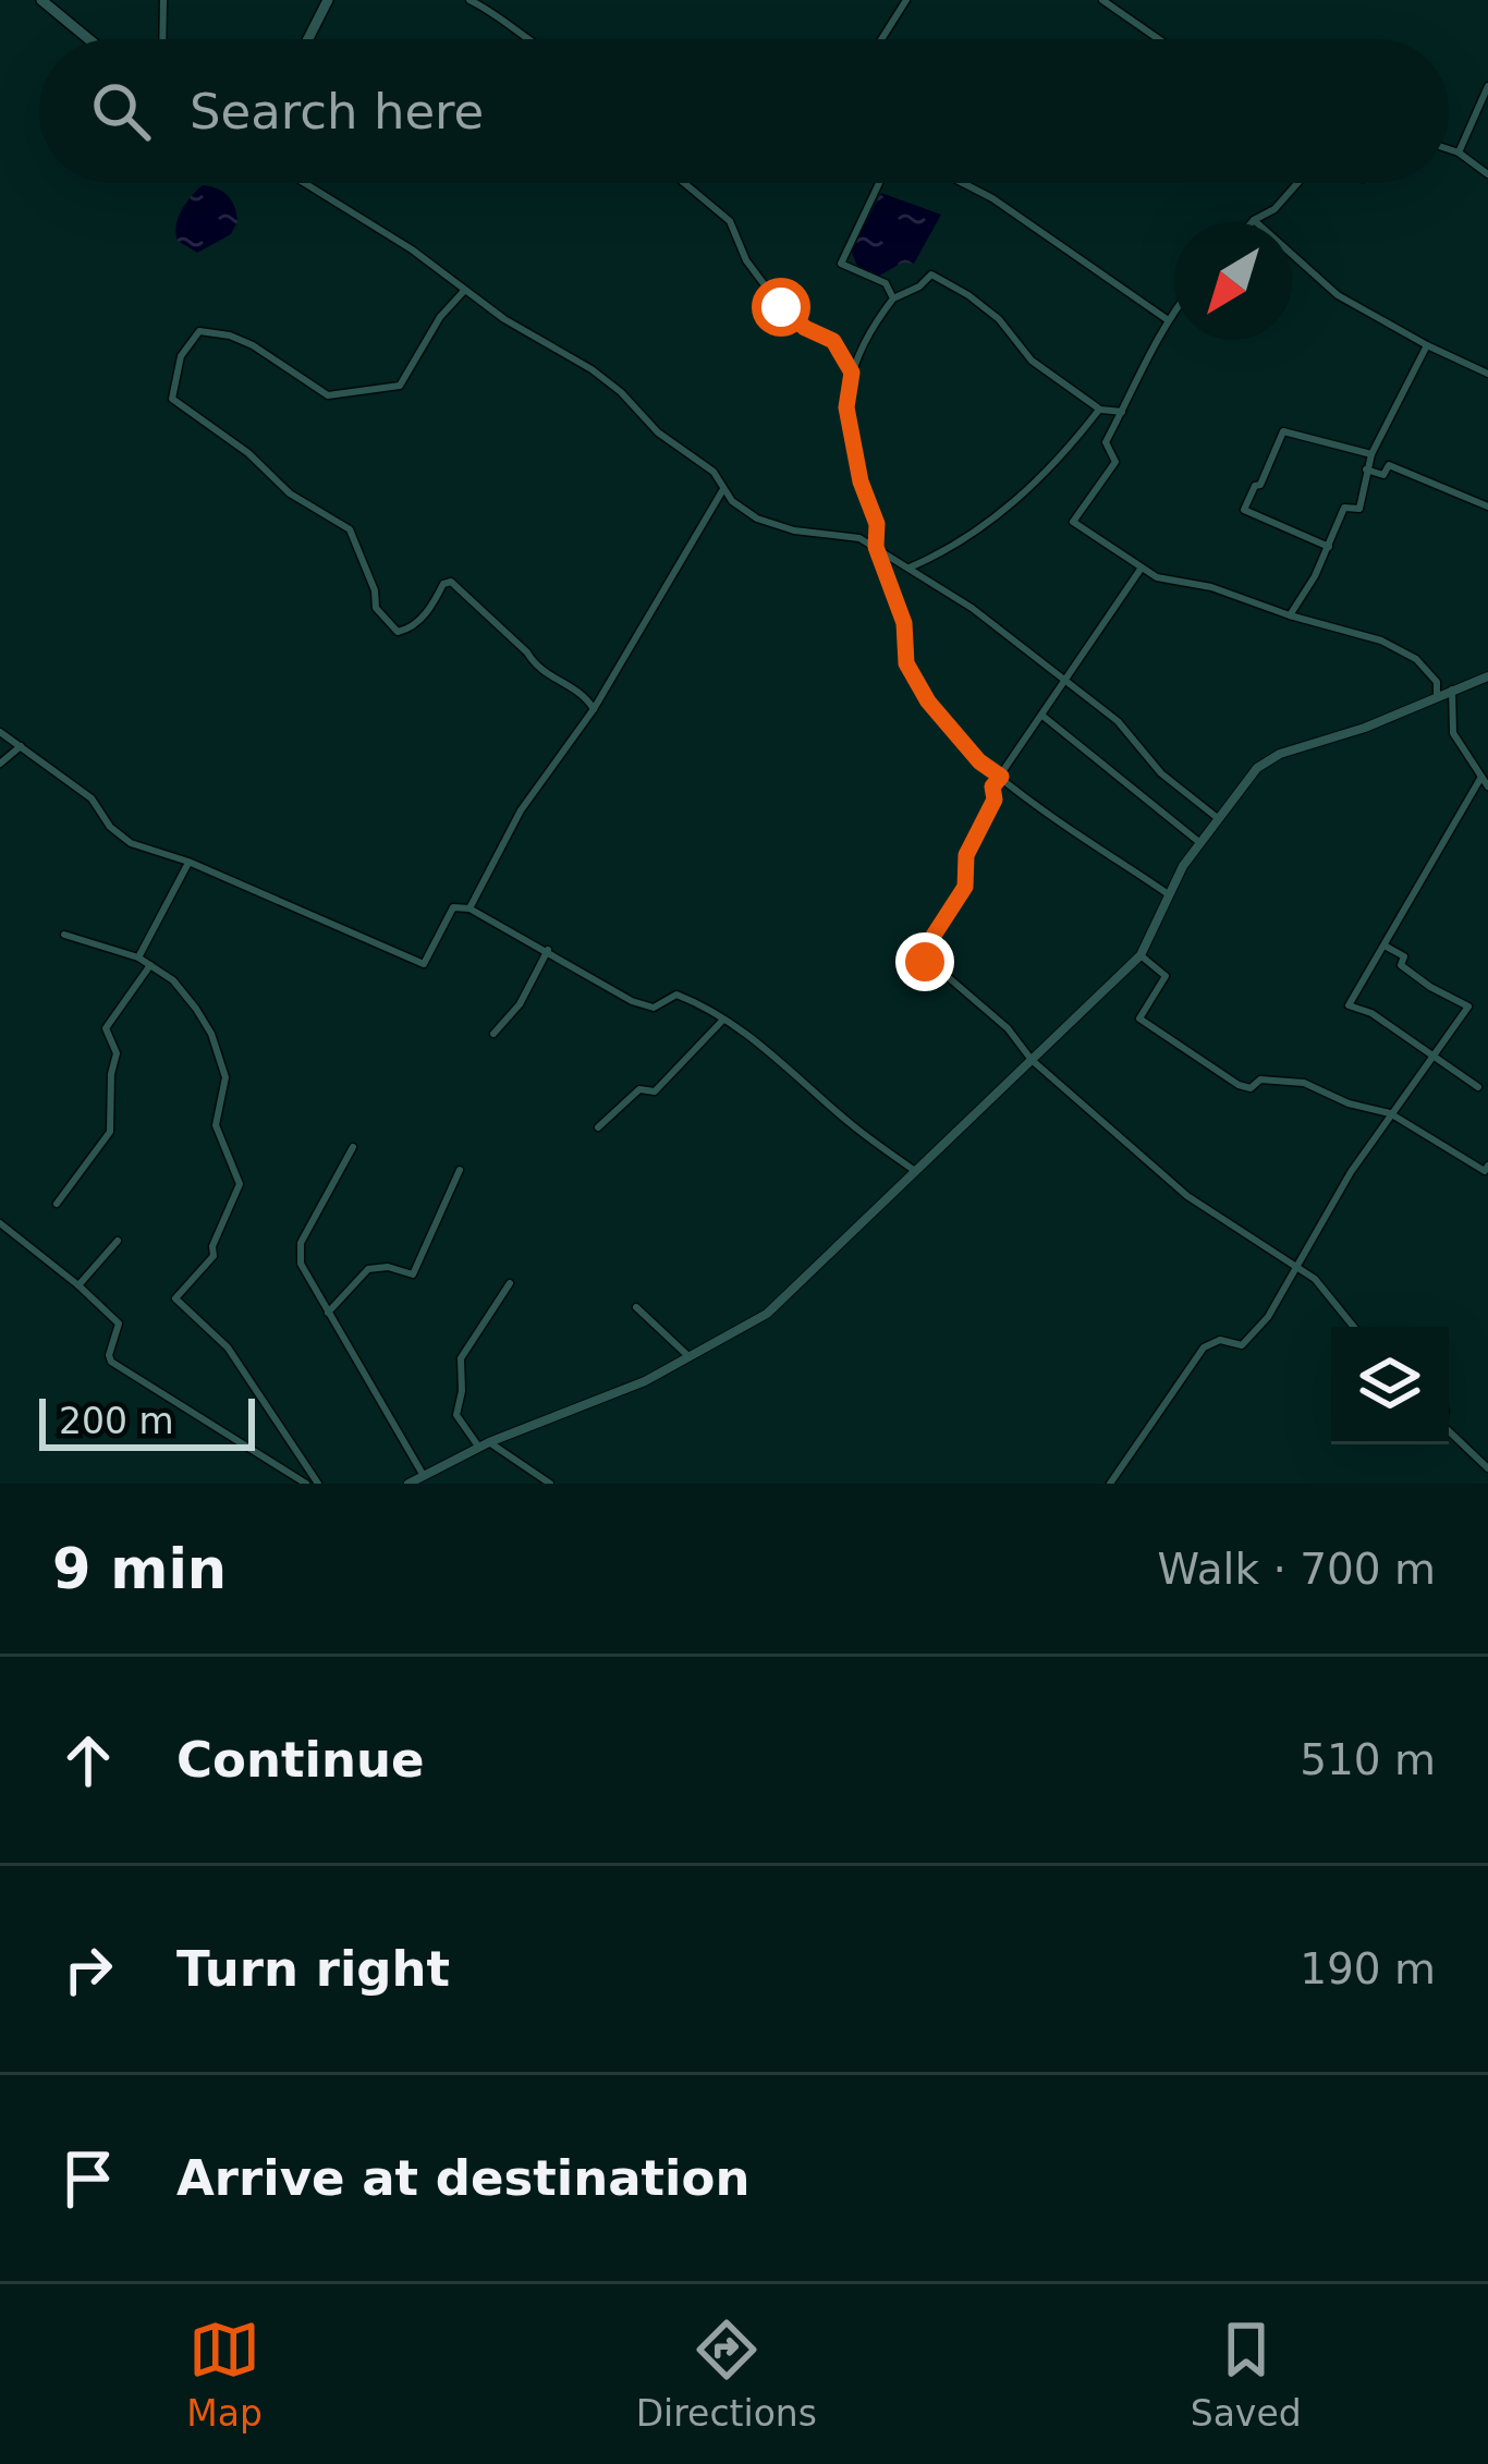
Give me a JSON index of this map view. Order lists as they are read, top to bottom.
{
  "scale_bar": "200 m",
  "north": "bottom left",
  "page": {
    "search": "Search here",
    "scale": "200 m",
    "heading": ["9 min", "Walk · 700 m"],
    "list": [
      ["Continue", "510 m"],
      ["Turn right", "190 m"],
      "Arrive at destination"
    ],
    "nav": ["Map", "Directions", "Saved"]
  }
}
